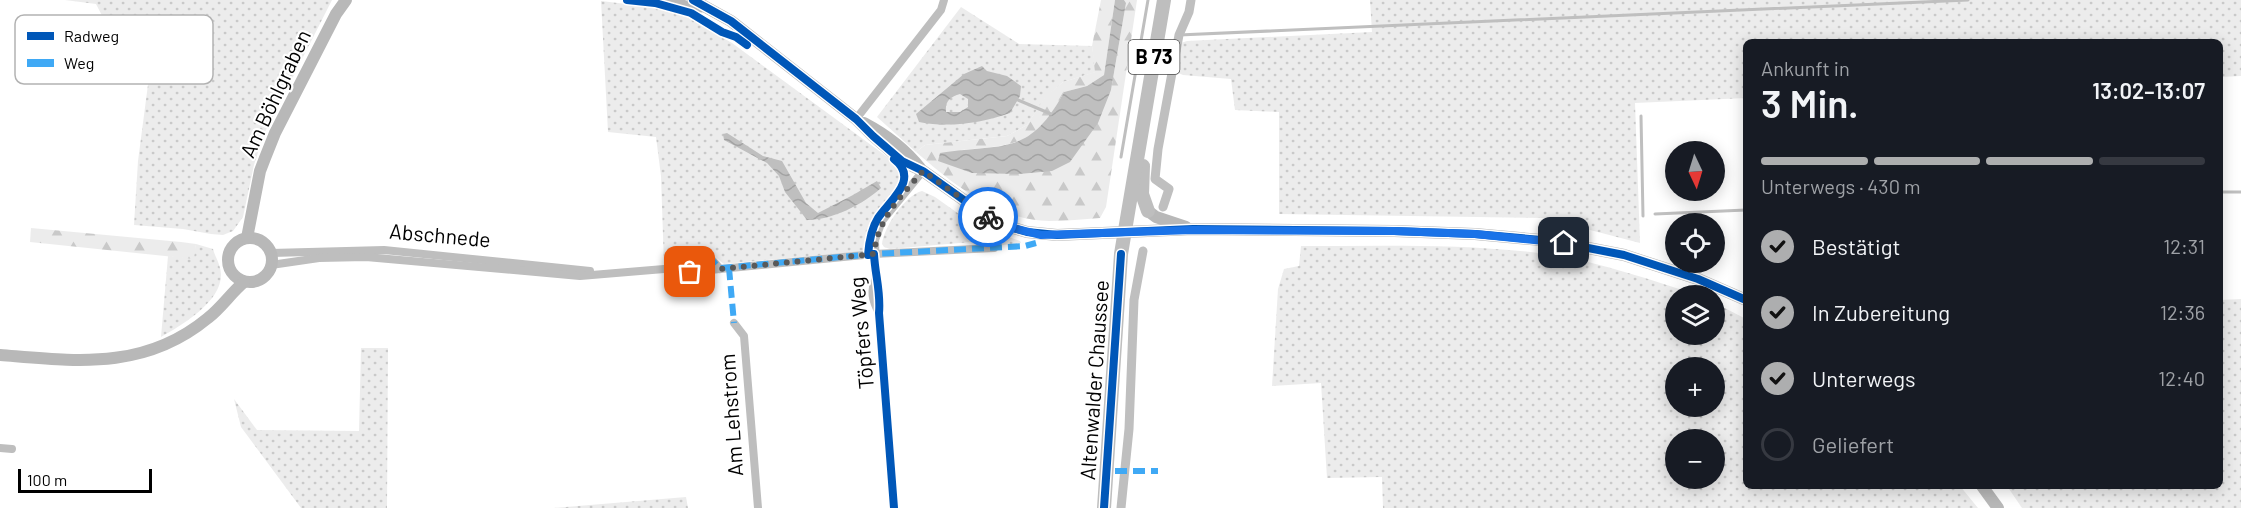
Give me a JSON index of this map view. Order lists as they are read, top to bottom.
{
  "streets": {
    "main road": ["B 73", "Altenwalder Chaussee"],
    "street": [
      "Am Böhlgraben",
      "Abschnede",
      "Töpfers Weg",
      "Am Lehstrom"
    ]
  },
  "crossings": [
    ["Am Böhlgraben", "Abschnede"]
  ],
  "legend": ["Radweg", "Weg"],
  "scale_bar": "100 m",
  "north": "bottom",
  "page": {
    "heading": ["3 Min.", "Ankunft in", "13:02–13:07"],
    "map_buttons": ["+", "−"],
    "bar": "Unterwegs · 430 m",
    "list": [
      ["Bestätigt", "12:31"],
      ["In Zubereitung", "12:36"],
      ["Unterwegs", "12:40"],
      "Geliefert"
    ],
    "scale": "100 m"
  }
}
